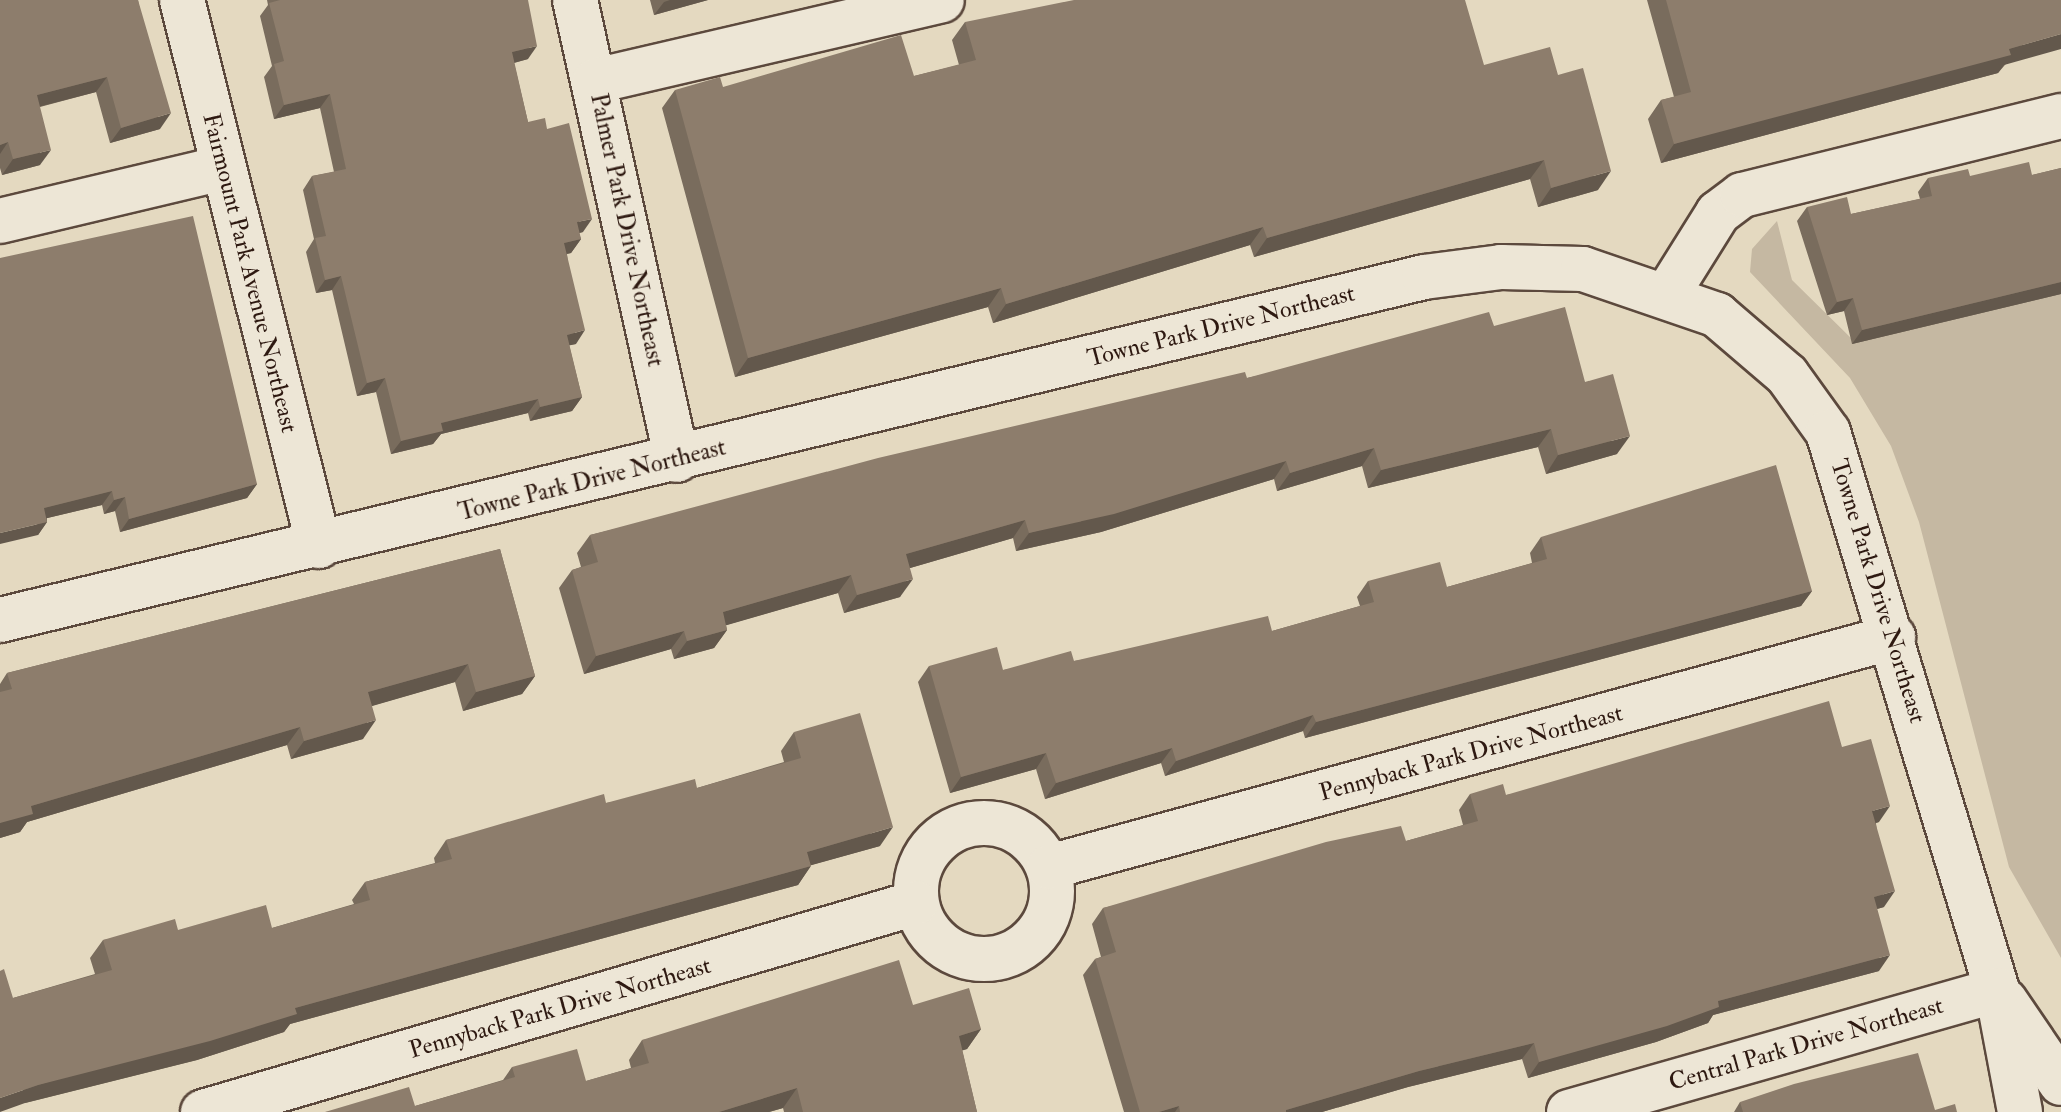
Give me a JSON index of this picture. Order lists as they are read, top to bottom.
{
  "streets": {
    "street": [
      "Palmer Park Drive Northeast",
      "Fairmount Park Avenue Northeast",
      "Towne Park Drive Northeast",
      "Pennyback Park Drive Northeast",
      "Central Park Drive Northeast"
    ]
  },
  "crossings": [
    ["Palmer Park Drive Northeast", "Towne Park Drive Northeast"],
    ["Fairmount Park Avenue Northeast", "Towne Park Drive Northeast"],
    ["Towne Park Drive Northeast", "Pennyback Park Drive Northeast"],
    ["Towne Park Drive Northeast", "Central Park Drive Northeast"]
  ]
}
